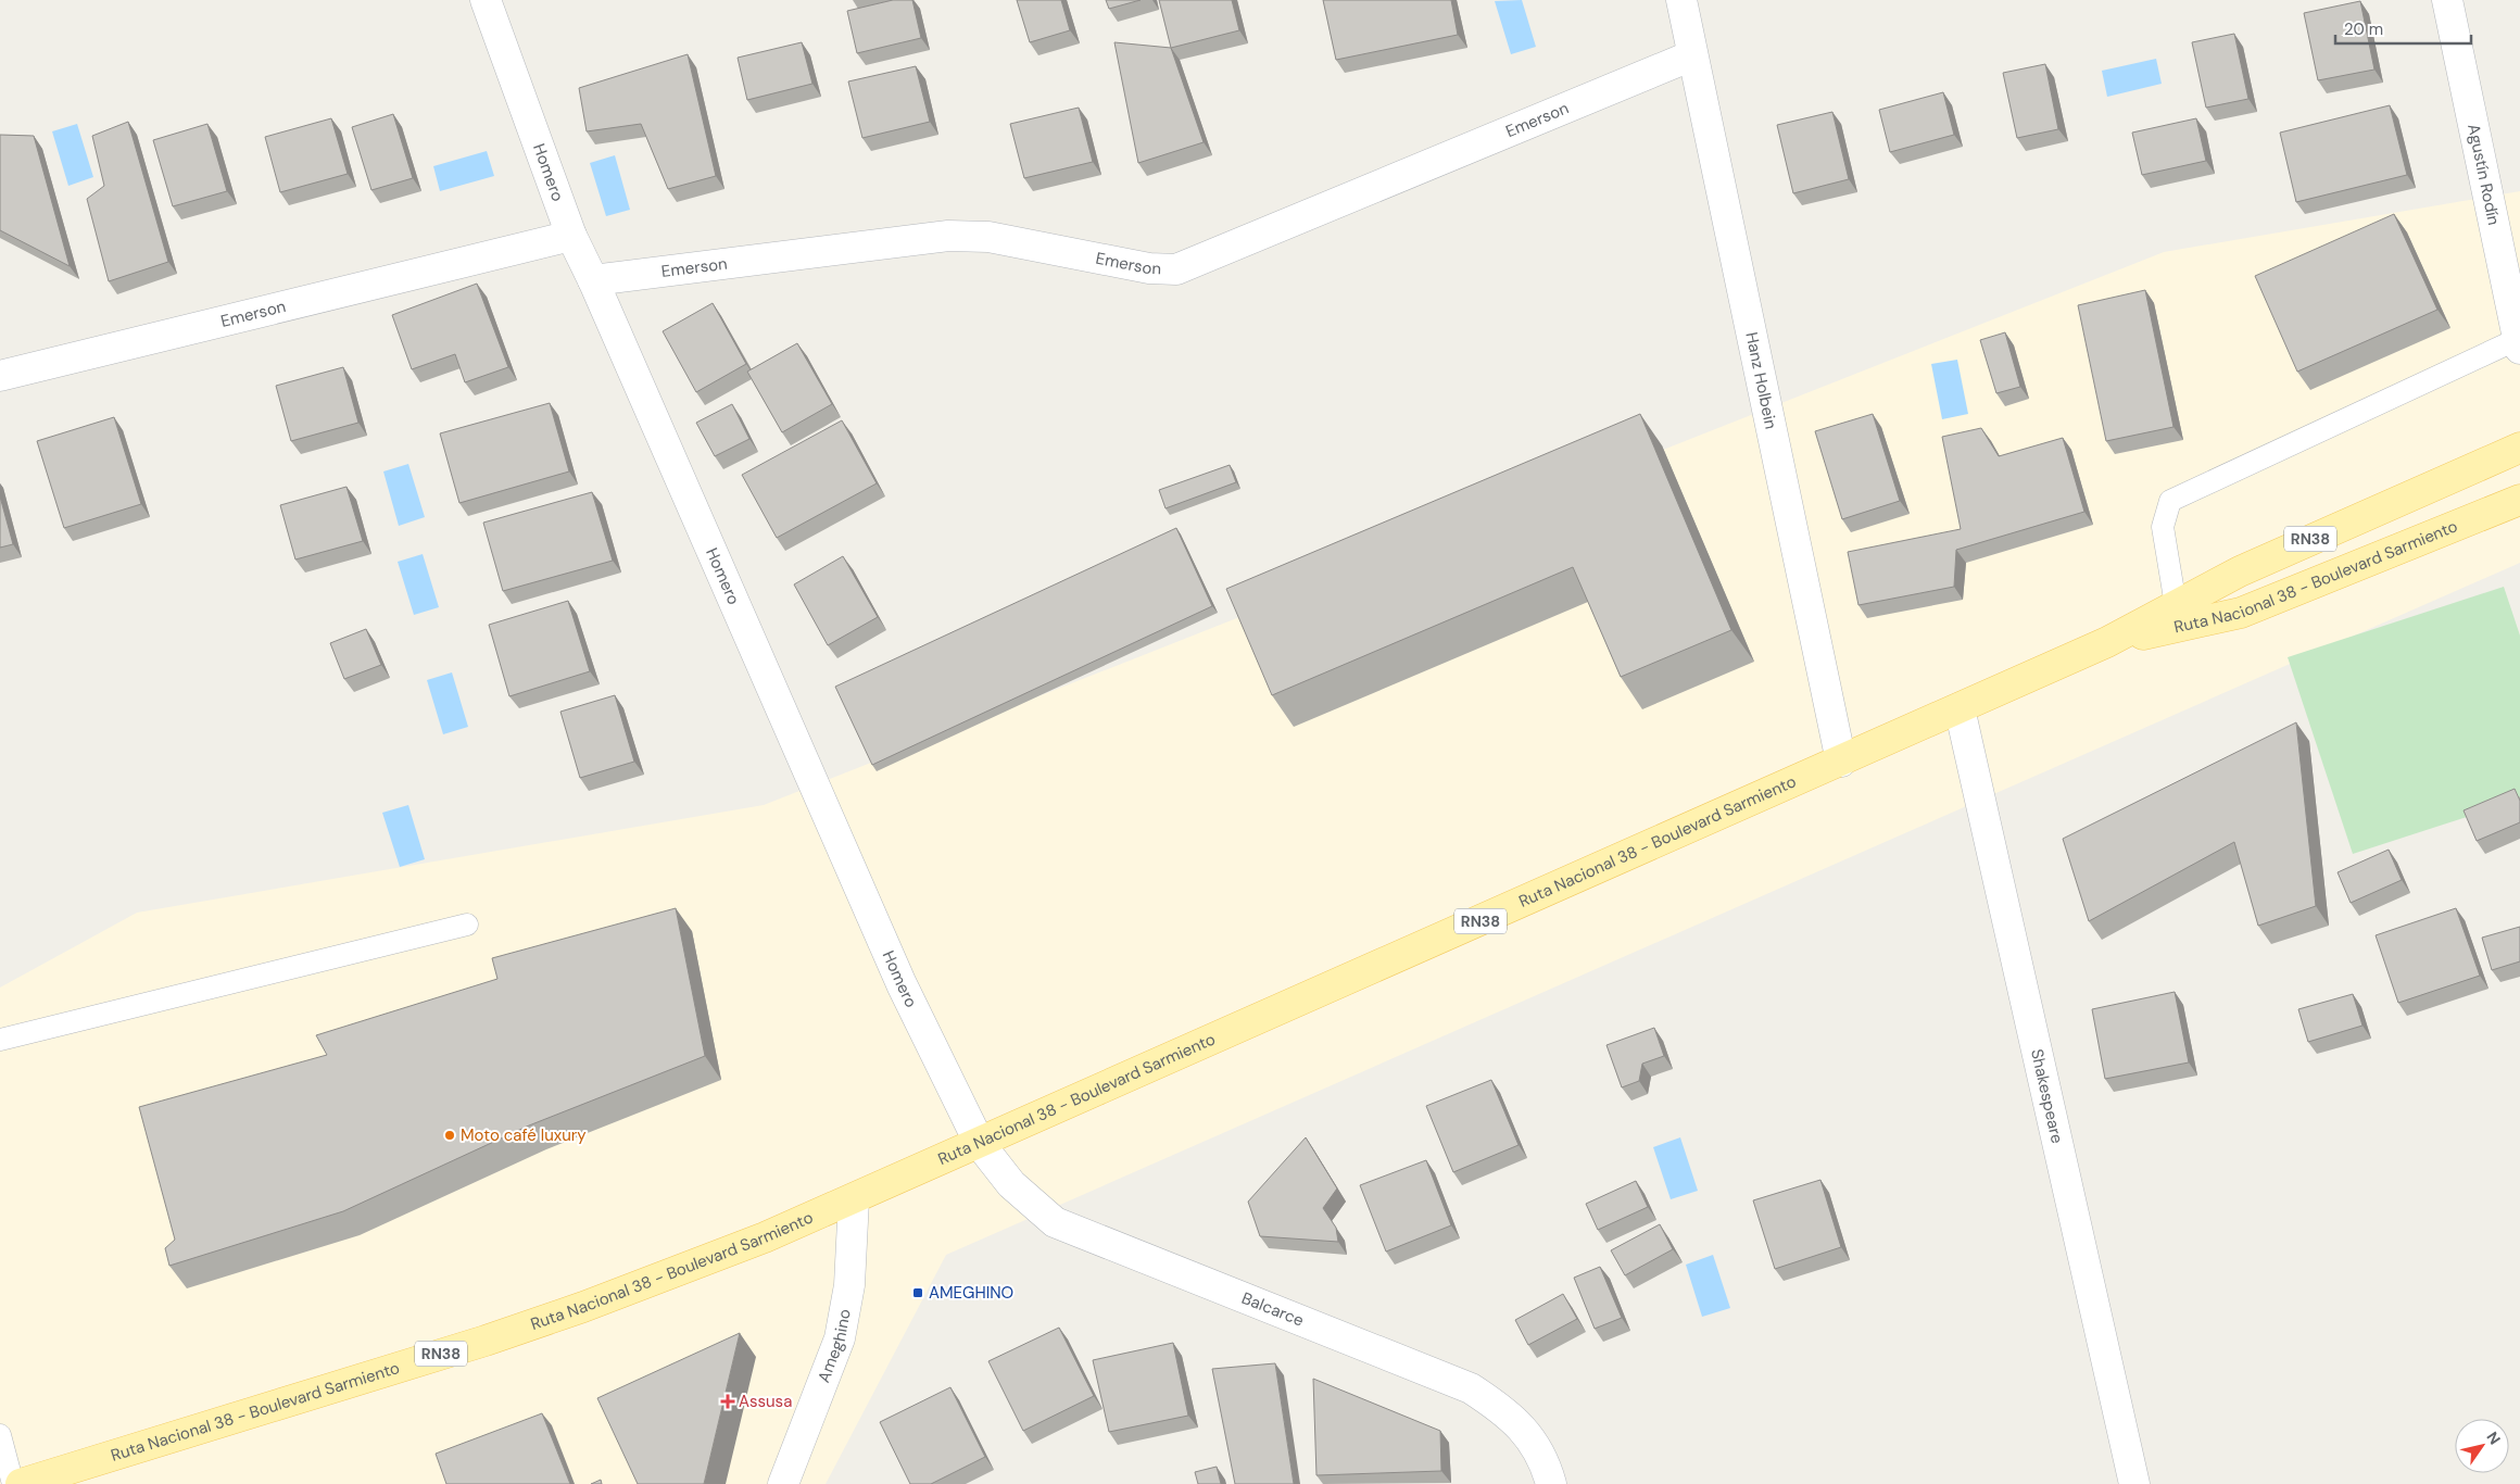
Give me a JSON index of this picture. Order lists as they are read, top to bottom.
{
  "streets": {
    "main road": ["RN38", "Ruta Nacional 38 - Boulevard Sarmiento"],
    "street": [
      "Emerson",
      "Homero",
      "Agustín Rodín",
      "Hanz Holbein",
      "Shakespeare",
      "Balcarce",
      "Ameghino"
    ]
  },
  "crossings": [
    ["Emerson", "Homero"],
    ["Emerson", "Hanz Holbein"],
    ["Homero", "Ruta Nacional 38 - Boulevard Sarmiento"],
    ["Homero", "Balcarce"],
    ["Hanz Holbein", "Ruta Nacional 38 - Boulevard Sarmiento"],
    ["Ruta Nacional 38 - Boulevard Sarmiento", "Shakespeare"],
    ["Ruta Nacional 38 - Boulevard Sarmiento", "Balcarce"],
    ["Ruta Nacional 38 - Boulevard Sarmiento", "Ameghino"]
  ],
  "places": {
    "other": ["Moto café luxury"],
    "transit": ["AMEGHINO"],
    "health": ["Assusa"]
  },
  "scale_bar": "20 m",
  "north": "top right"
}
